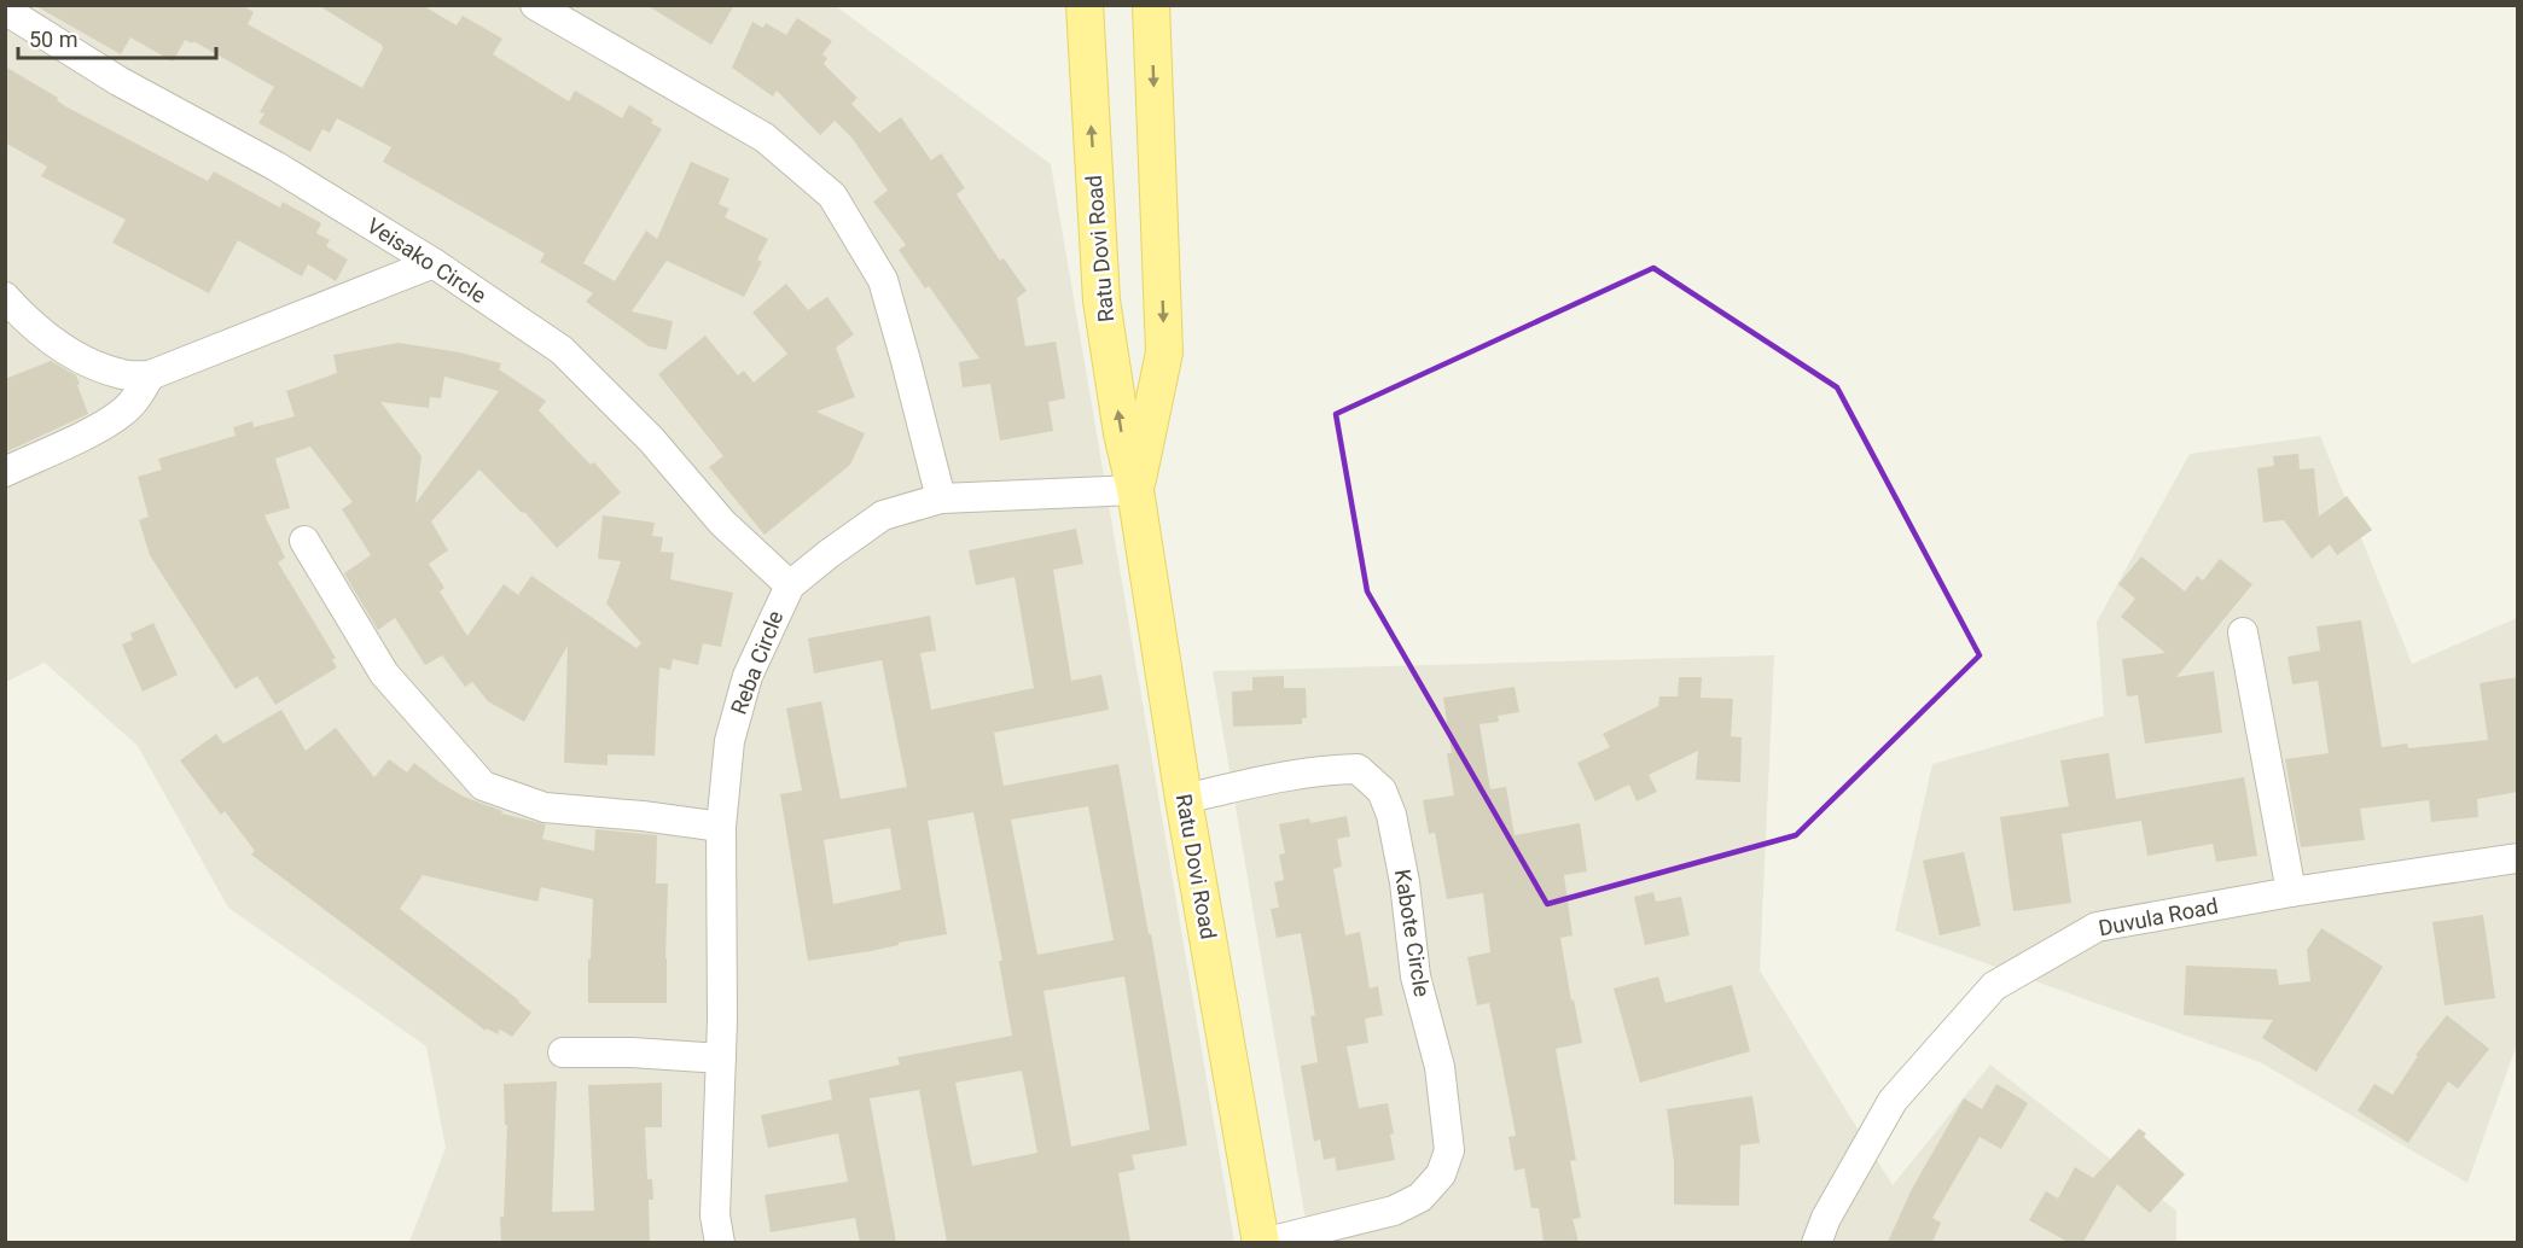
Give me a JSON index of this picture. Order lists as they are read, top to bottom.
{
  "streets": {
    "main road": ["Ratu Dovi Road"],
    "street": [
      "Veisako Circle",
      "Reba Circle",
      "Duvula Road",
      "Kabote Circle"
    ]
  },
  "crossings": [
    ["Ratu Dovi Road", "Reba Circle"],
    ["Ratu Dovi Road", "Kabote Circle"],
    ["Veisako Circle", "Reba Circle"]
  ],
  "scale_bar": "50 m"
}
